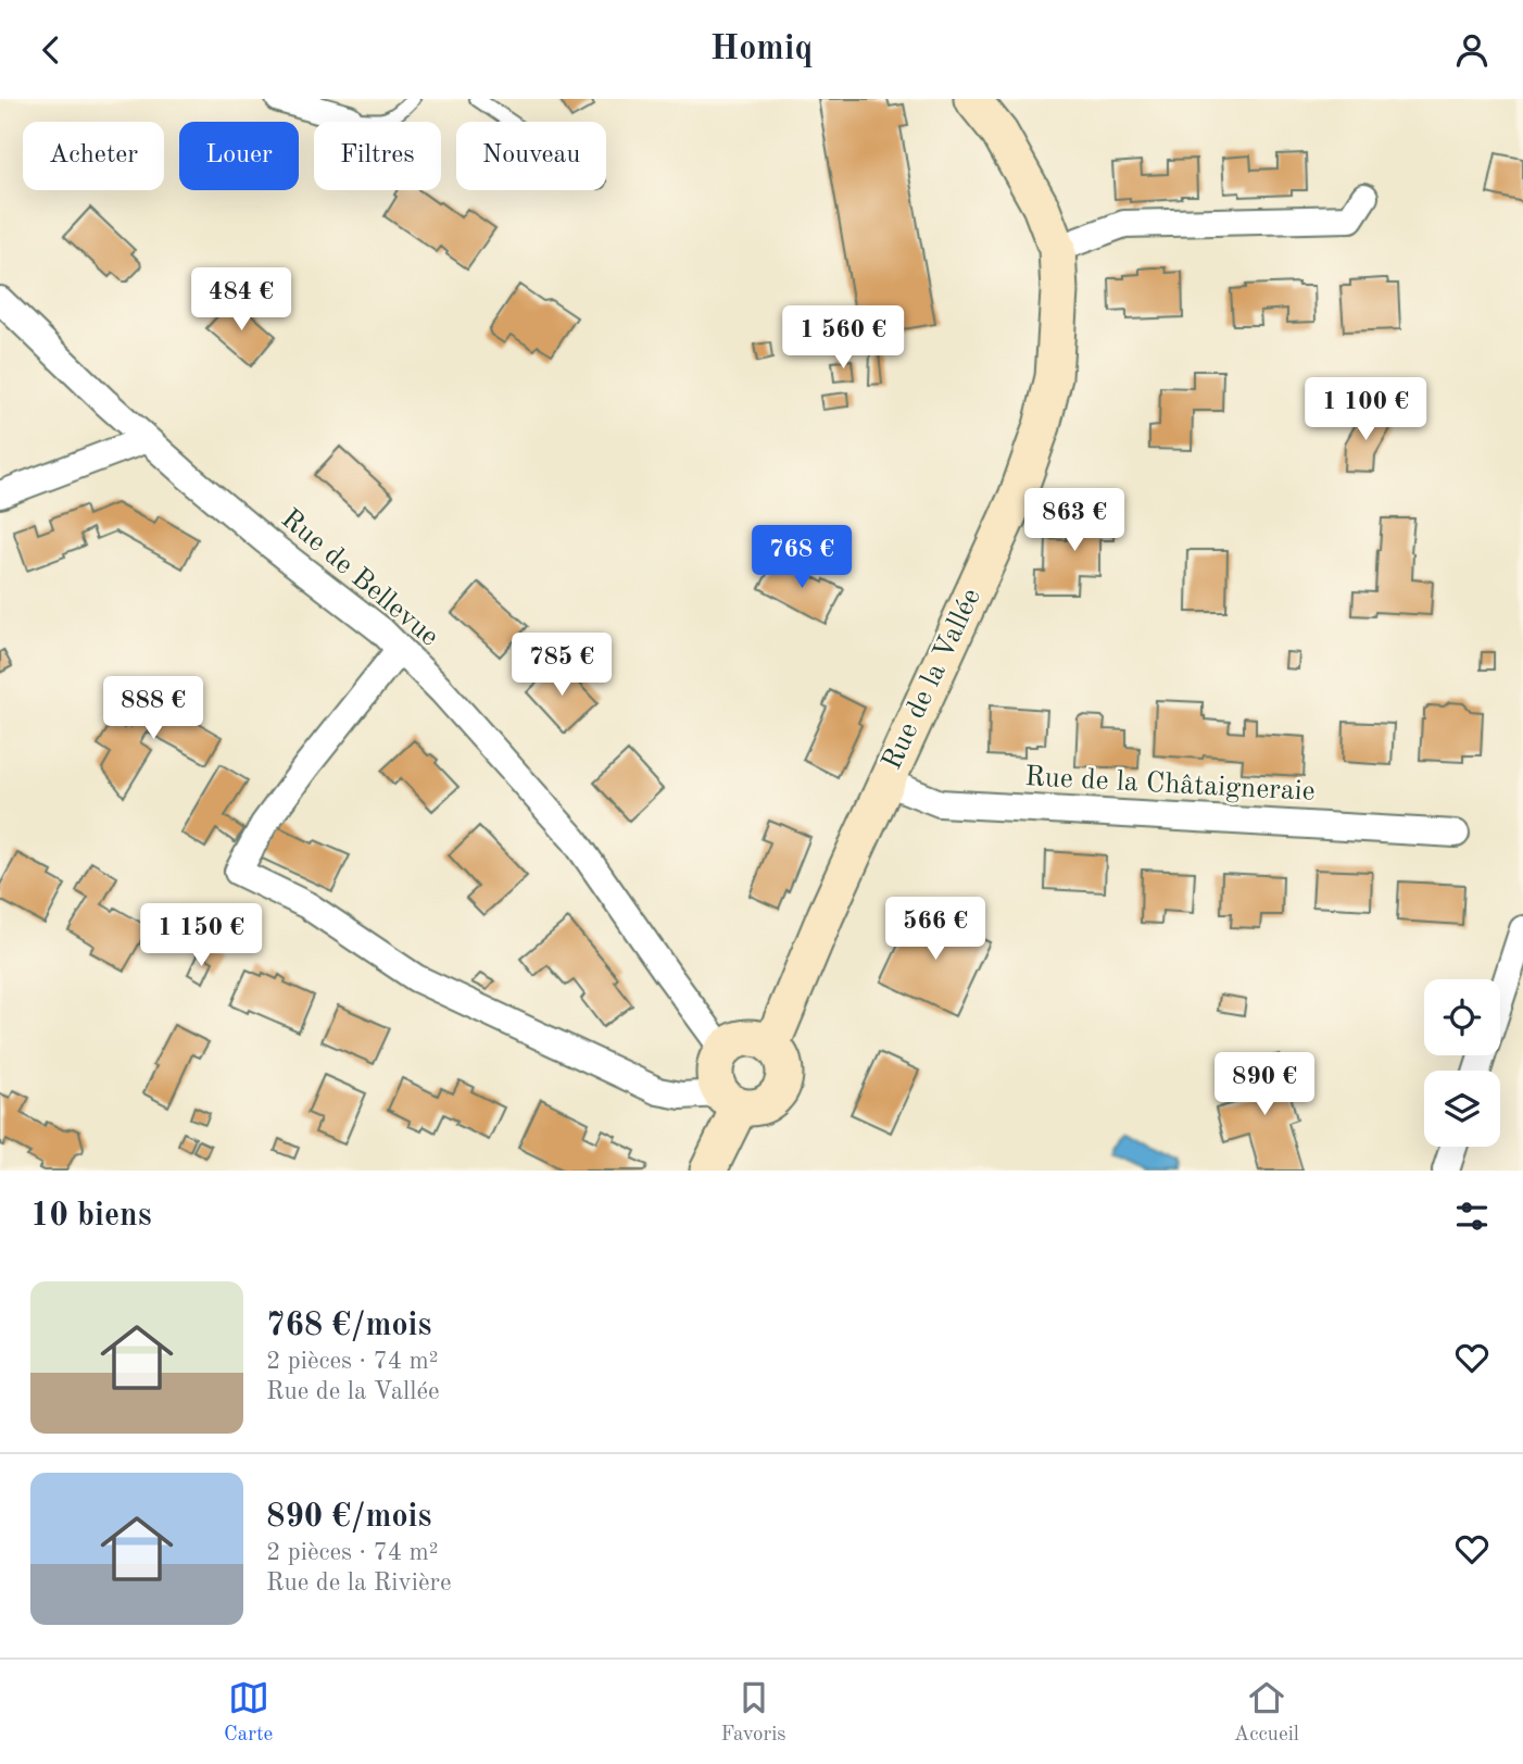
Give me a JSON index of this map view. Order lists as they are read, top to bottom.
{
  "streets": {
    "street": ["Rue de Bellevue", "Rue de la Vallée", "Rue de la Châtaigneraie"]
  },
  "crossings": [
    ["Rue de Bellevue", "Rue de la Vallée"],
    ["Rue de la Vallée", "Rue de la Châtaigneraie"]
  ],
  "page": {
    "header": "Homiq",
    "chip": [
      "Acheter",
      "Louer",
      "Filtres",
      "Nouveau"
    ],
    "price": [
      "484 €",
      "1 560 €",
      "1 100 €",
      "863 €",
      "768 €",
      "785 €",
      "888 €",
      "566 €",
      "1 150 €",
      "890 €"
    ],
    "heading": "10 biens",
    "list": [
      {
        "name": "768 €/mois",
        "note": "2 pièces · 74 m² · Rue de la Vallée"
      },
      {
        "name": "890 €/mois",
        "note": "2 pièces · 74 m² · Rue de la Rivière"
      }
    ],
    "tabs": ["Carte", "Favoris", "Accueil"]
  }
}
